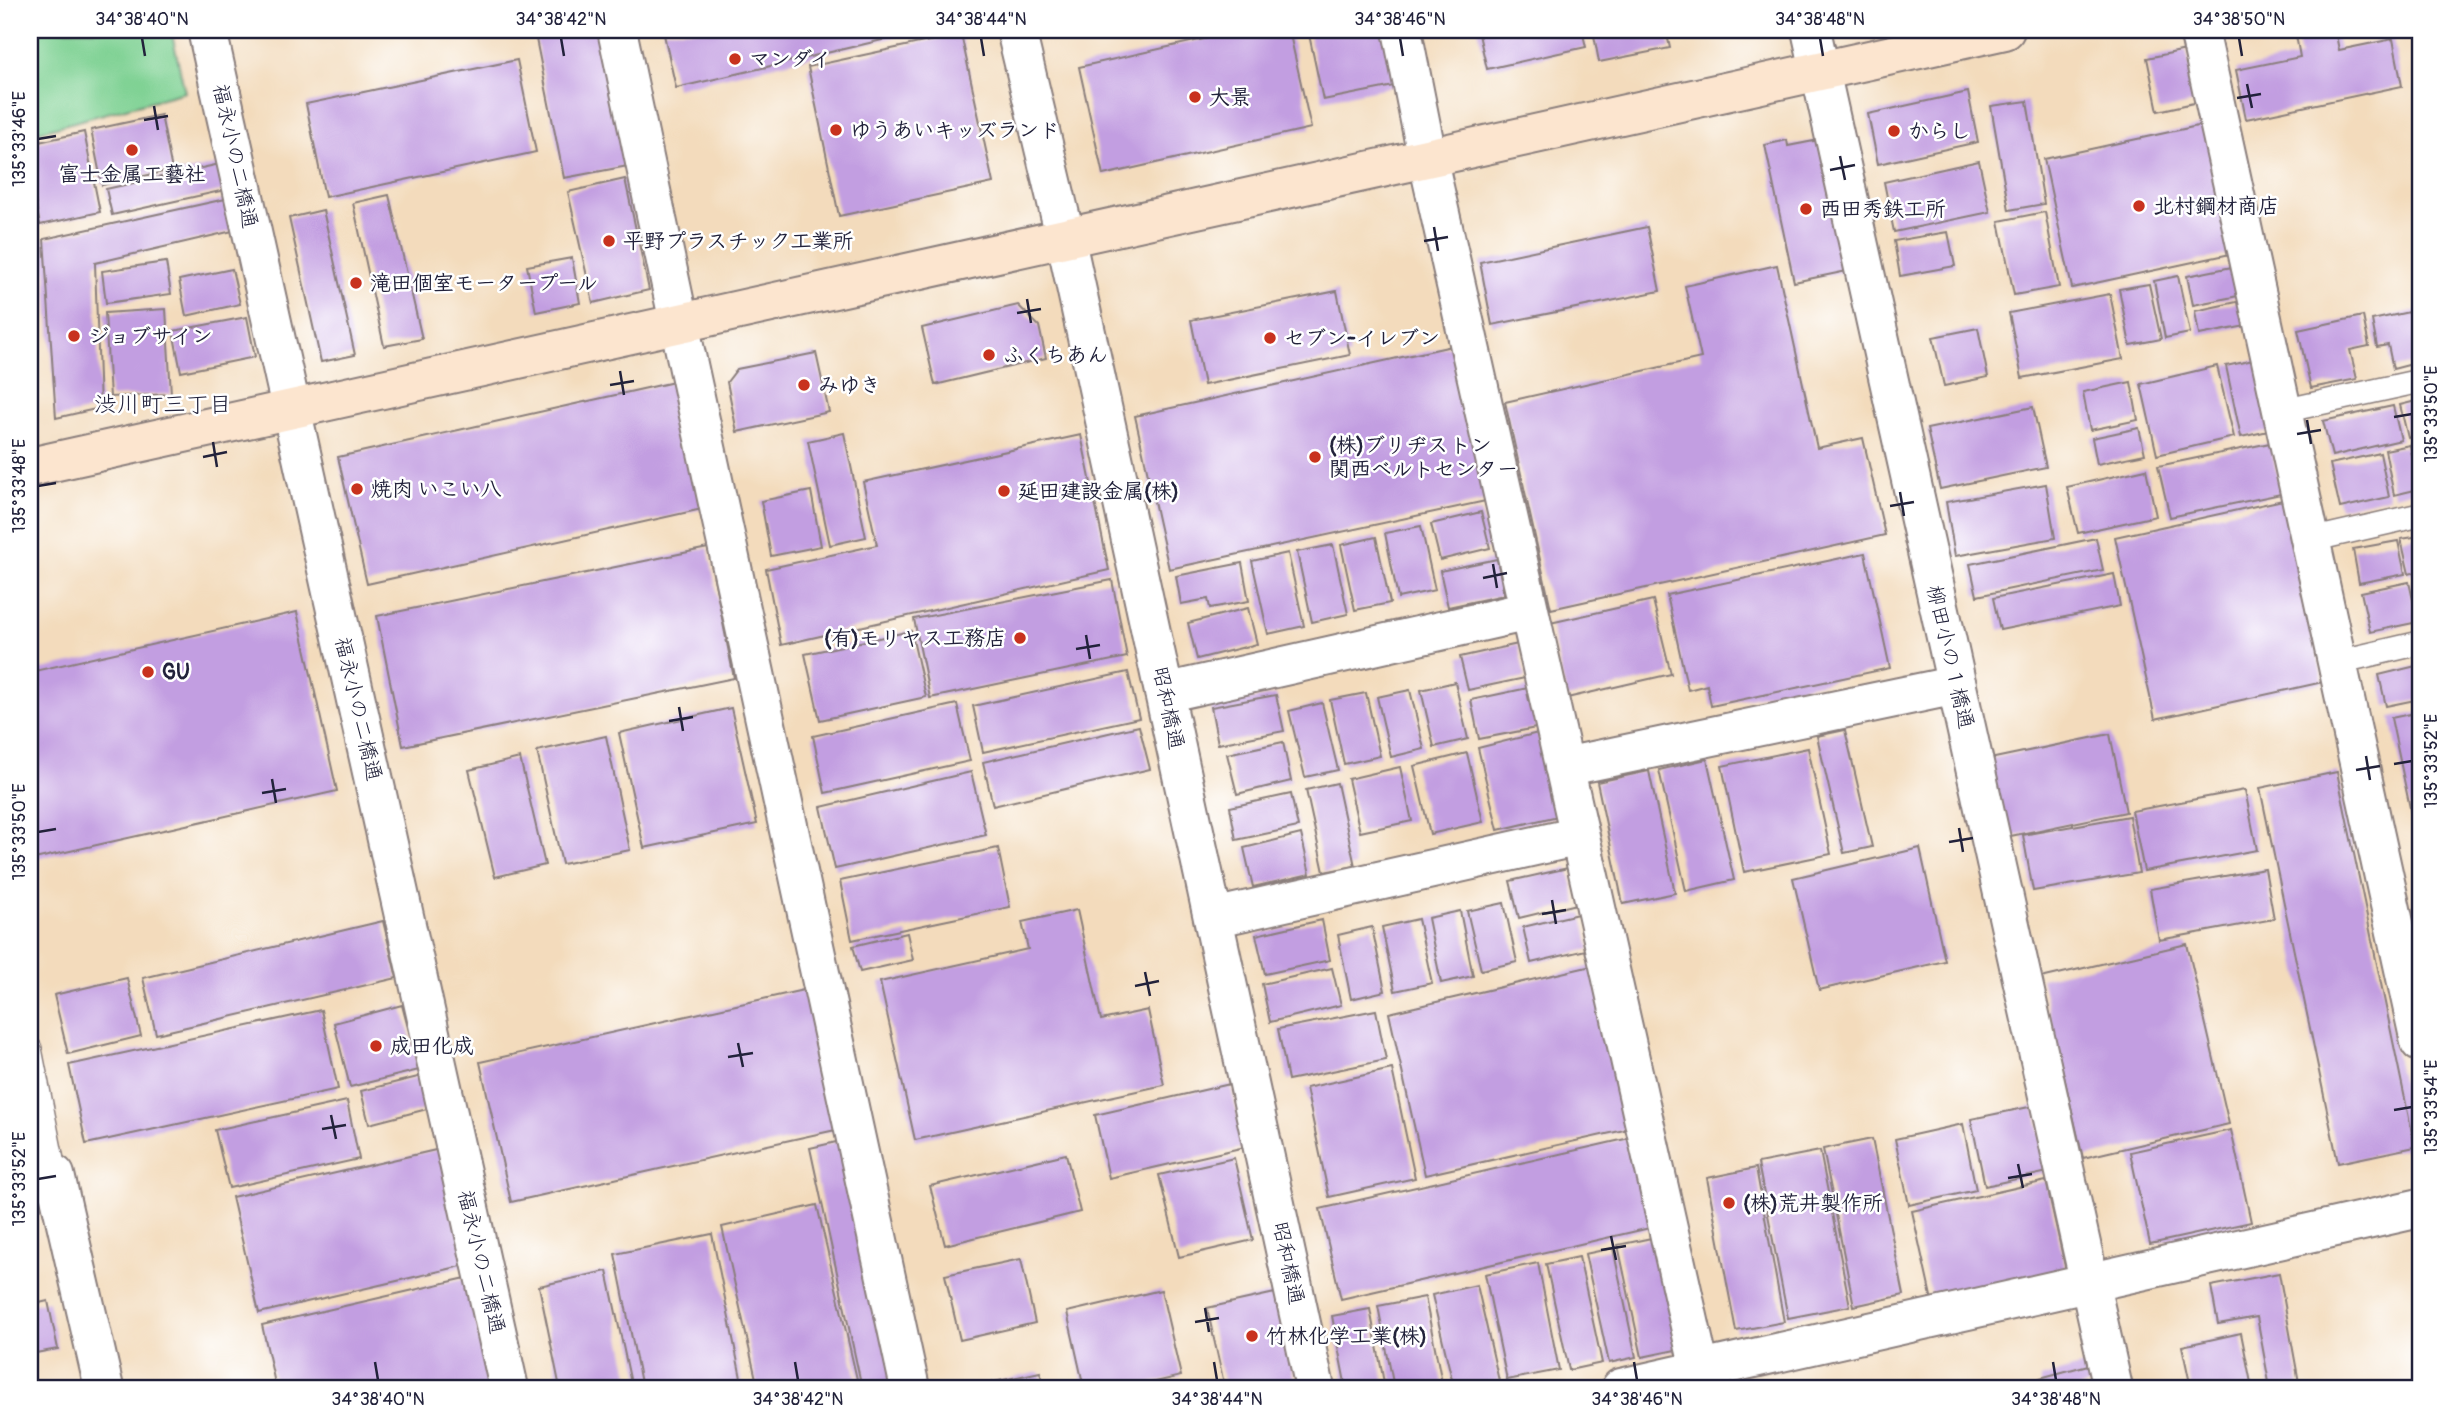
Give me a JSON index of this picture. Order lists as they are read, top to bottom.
{
  "streets": {
    "street": ["福永小の二橋通", "柳田小の１橋通", "昭和橋通"]
  },
  "districts": ["渋川町三丁目"],
  "places": [
    "マンダイ",
    "大景",
    "ゆうあいキッズランド",
    "からし",
    "富士金属工藝社",
    "北村鋼材商店",
    "西田秀鉄工所",
    "平野プラスチック工業所",
    "滝田個室モータープール",
    "ジョブサイン",
    "セブン-イレブン",
    "ふくちあん",
    "みゆき",
    "(株)ブリヂストン 関西ベルトセンター",
    "焼肉 いこい八",
    "延田建設金属(株)",
    "(有)モリヤス工務店",
    "GU",
    "成田化成",
    "(株)荒井製作所",
    "竹林化学工業(株)"
  ],
  "coordinates": [
    "34°38'40\"N",
    "34°38'42\"N",
    "34°38'44\"N",
    "34°38'46\"N",
    "34°38'48\"N",
    "34°38'50\"N",
    "135°33'46\"E",
    "135°33'50\"E",
    "135°33'48\"E",
    "135°33'52\"E",
    "135°33'54\"E"
  ]
}
